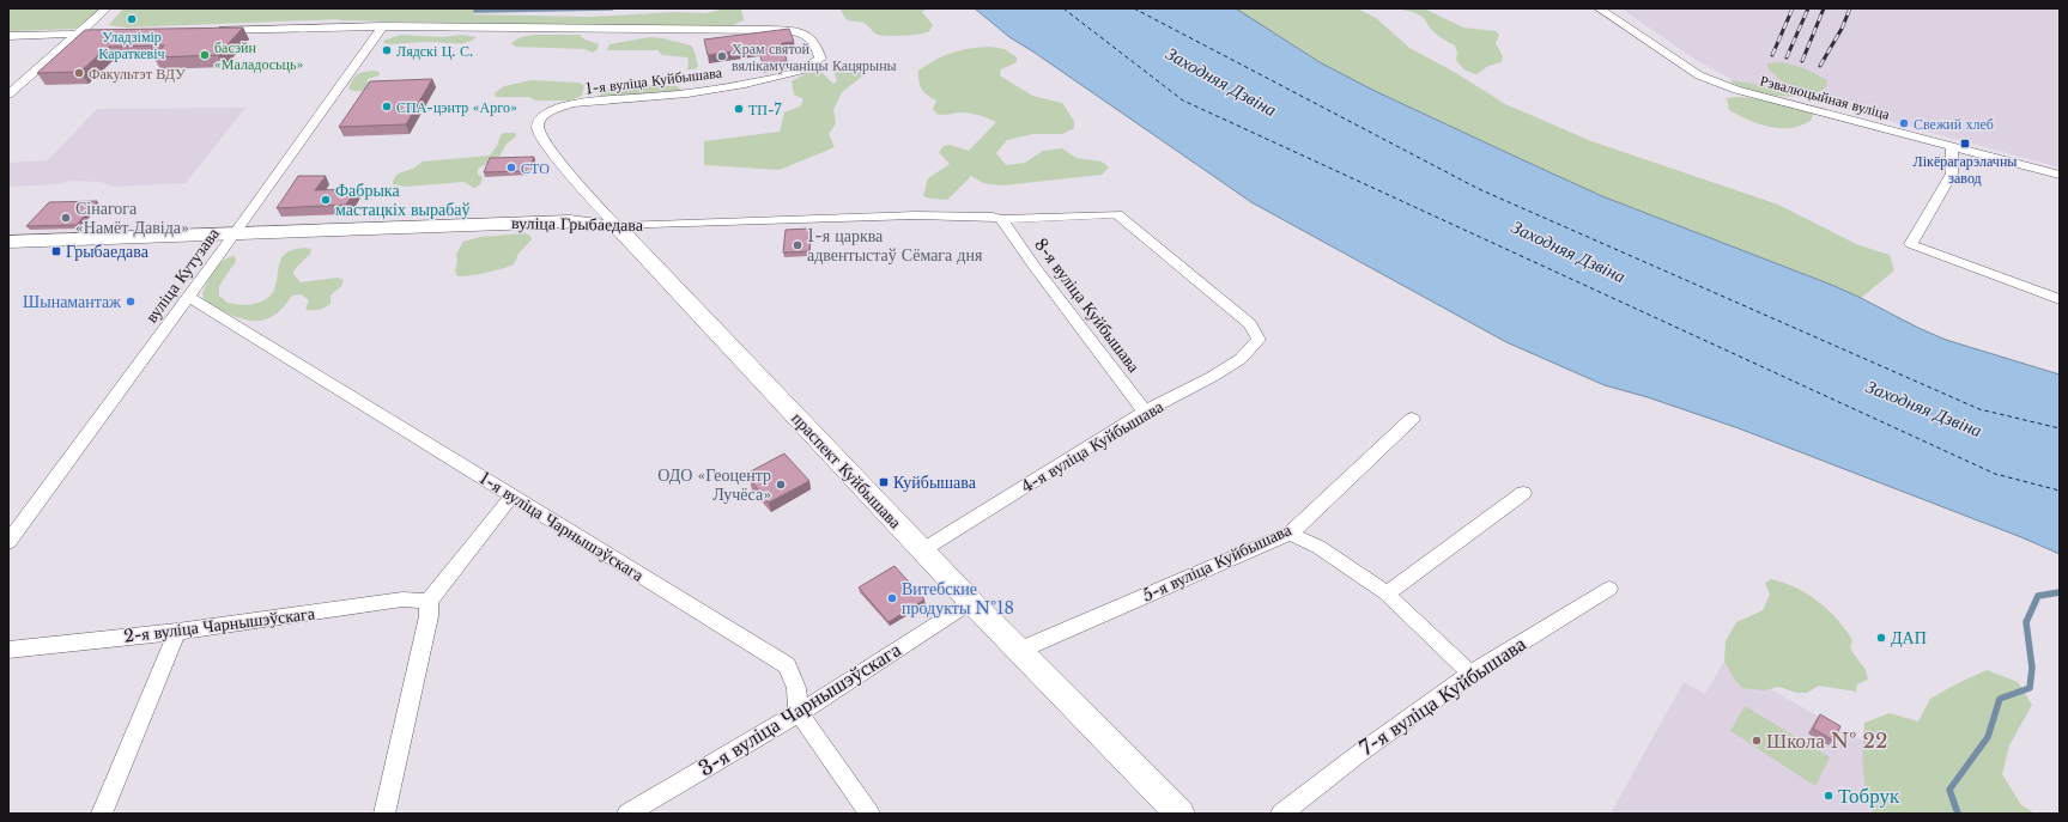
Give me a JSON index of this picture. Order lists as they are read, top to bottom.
{
  "streets": {
    "street": [
      "1-я вуліца Куйбышава",
      "Рэвалюцыйная вуліца",
      "вуліца Грыбаедава",
      "вуліца Кутузава",
      "8-я вуліца Куйбышава",
      "4-я вуліца Куйбышава",
      "праспект Куйбышава",
      "1-я вуліца Чарнышэўскага",
      "5-я вуліца Куйбышава",
      "2-я вуліца Чарнышэўскага",
      "7-я вуліца Куйбышава",
      "3-я вуліца Чарнышэўскага"
    ]
  },
  "crossings": [
    ["1-я вуліца Куйбышава", "вуліца Кутузава"],
    ["1-я вуліца Куйбышава", "праспект Куйбышава"],
    ["вуліца Грыбаедава", "вуліца Кутузава"],
    ["вуліца Грыбаедава", "8-я вуліца Куйбышава"],
    ["вуліца Грыбаедава", "4-я вуліца Куйбышава"],
    ["вуліца Грыбаедава", "праспект Куйбышава"],
    ["вуліца Кутузава", "1-я вуліца Чарнышэўскага"],
    ["8-я вуліца Куйбышава", "4-я вуліца Куйбышава"],
    ["4-я вуліца Куйбышава", "праспект Куйбышава"],
    ["праспект Куйбышава", "5-я вуліца Куйбышава"],
    ["праспект Куйбышава", "3-я вуліца Чарнышэўскага"],
    ["1-я вуліца Чарнышэўскага", "3-я вуліца Чарнышэўскага"]
  ],
  "water": ["Заходняя Дзвіна"],
  "places": {
    "other": [
      "Уладзімір Караткевіч",
      "Лядскі Ц. С.",
      "басэйн «Маладосьць»",
      "Храм святой вялікамучаніцы Кацярыны",
      "Факультэт ВДУ",
      "СПА-цэнтр «Арго»",
      "ТП-7",
      "Свежий хлеб",
      "СТО",
      "Фабрыка мастацкіх вырабаў",
      "Сінагога «Намёт Давіда»",
      "1-я царква адвентыстаў Сёмага дня",
      "Шынамантаж",
      "ОДО «Геоцентр Лучёса»",
      "Витебские продукты №18",
      "ДАП",
      "Школа № 22",
      "Тобрук"
    ],
    "transit": ["Лікёрагарэлачны завод", "Грыбаедава", "Куйбышава"]
  }
}
